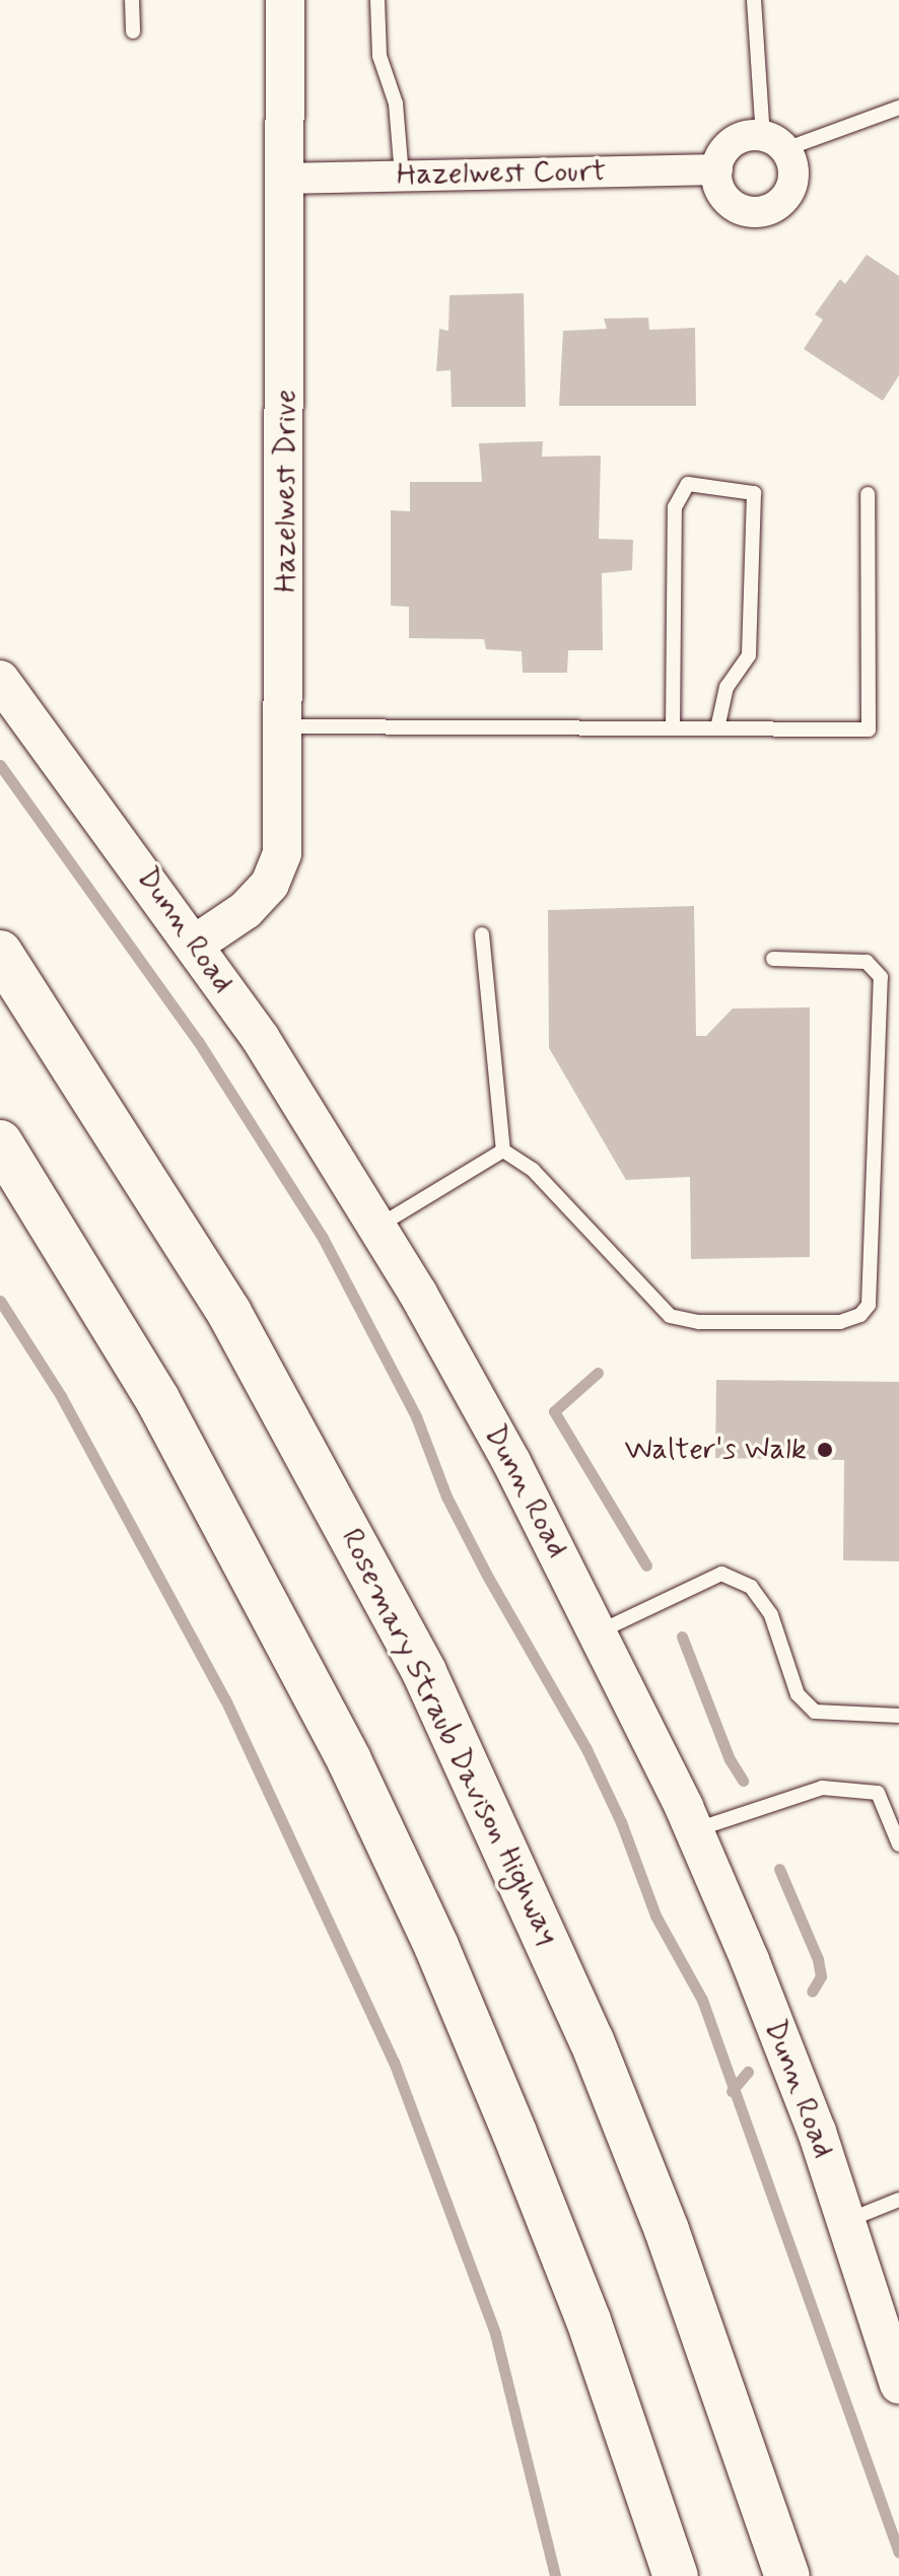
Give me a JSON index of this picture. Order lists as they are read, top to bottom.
{
  "streets": {
    "highway": ["Rosemary Straub Davison Highway"],
    "street": ["Hazelwest Court", "Hazelwest Drive", "Dunn Road"]
  },
  "crossings": [
    ["Hazelwest Court", "Hazelwest Drive"],
    ["Hazelwest Drive", "Dunn Road"]
  ],
  "places": ["Walter's Walk"]
}
